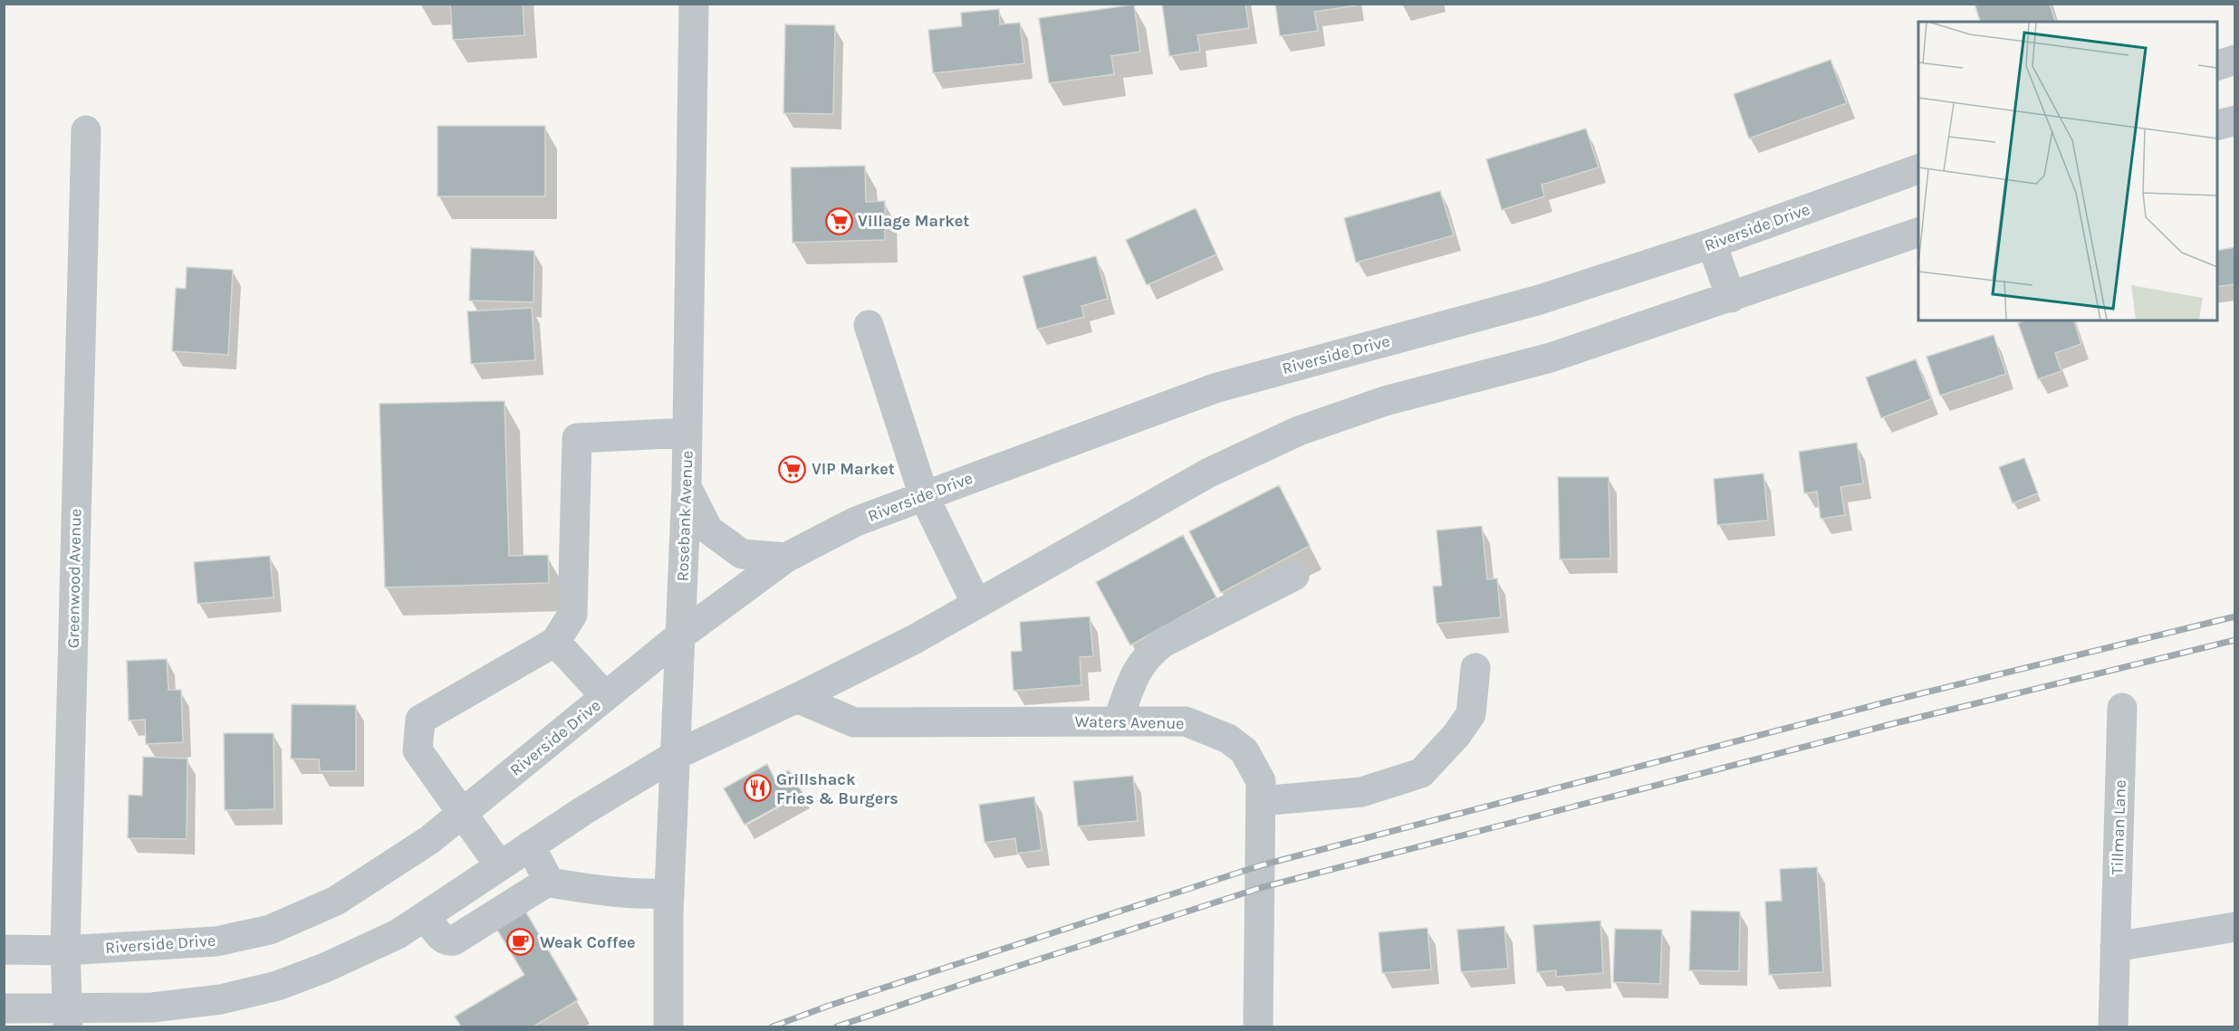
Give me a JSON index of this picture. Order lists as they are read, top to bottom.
{
  "streets": {
    "street": [
      "Riverside Drive",
      "Rosebank Avenue",
      "Greenwood Avenue",
      "Waters Avenue",
      "Tillman Lane"
    ]
  },
  "crossings": [
    ["Riverside Drive", "Rosebank Avenue"],
    ["Riverside Drive", "Greenwood Avenue"]
  ],
  "places": {
    "supermarket": ["Village Market", "VIP Market"],
    "restaurant": ["Grillshack Fries & Burgers"],
    "cafe": ["Weak Coffee"]
  }
}
